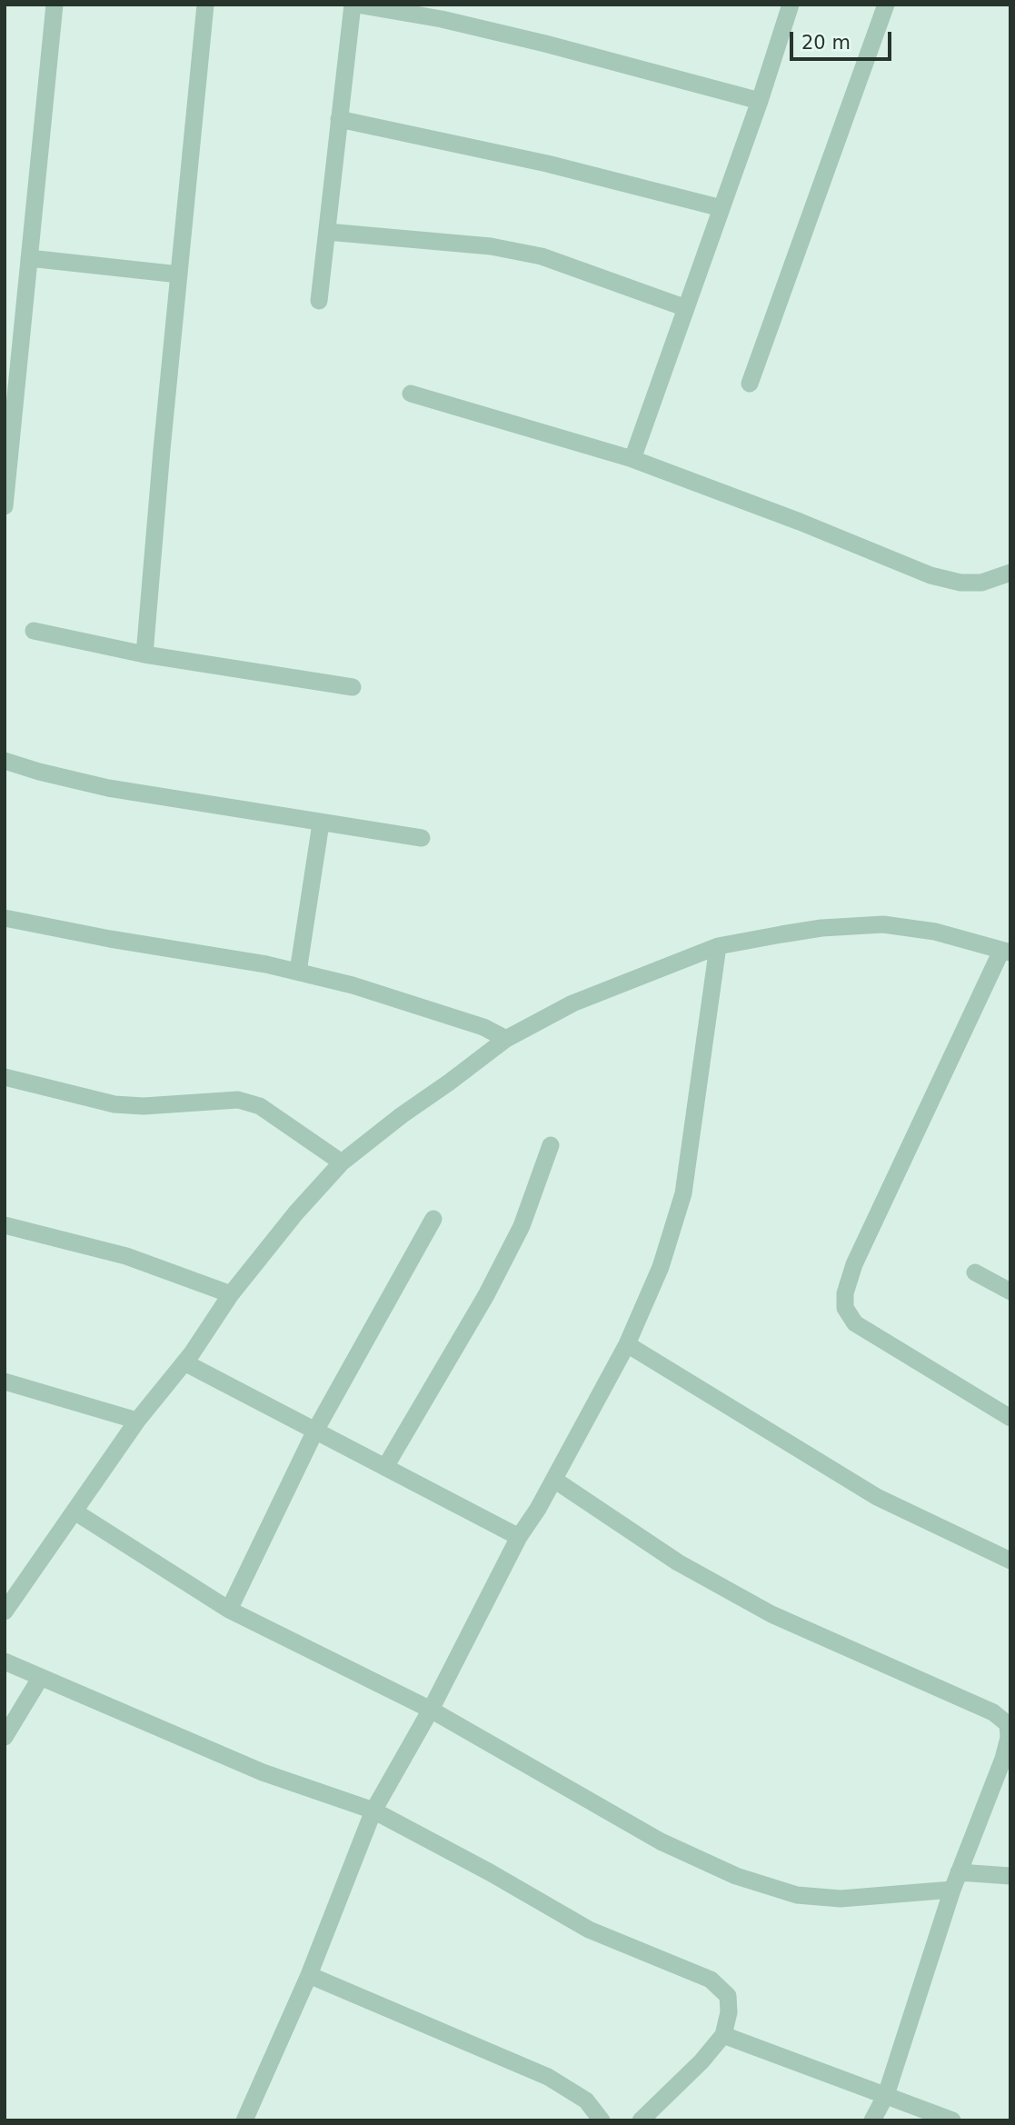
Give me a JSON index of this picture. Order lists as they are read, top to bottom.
{
  "scale_bar": "20 m"
}
